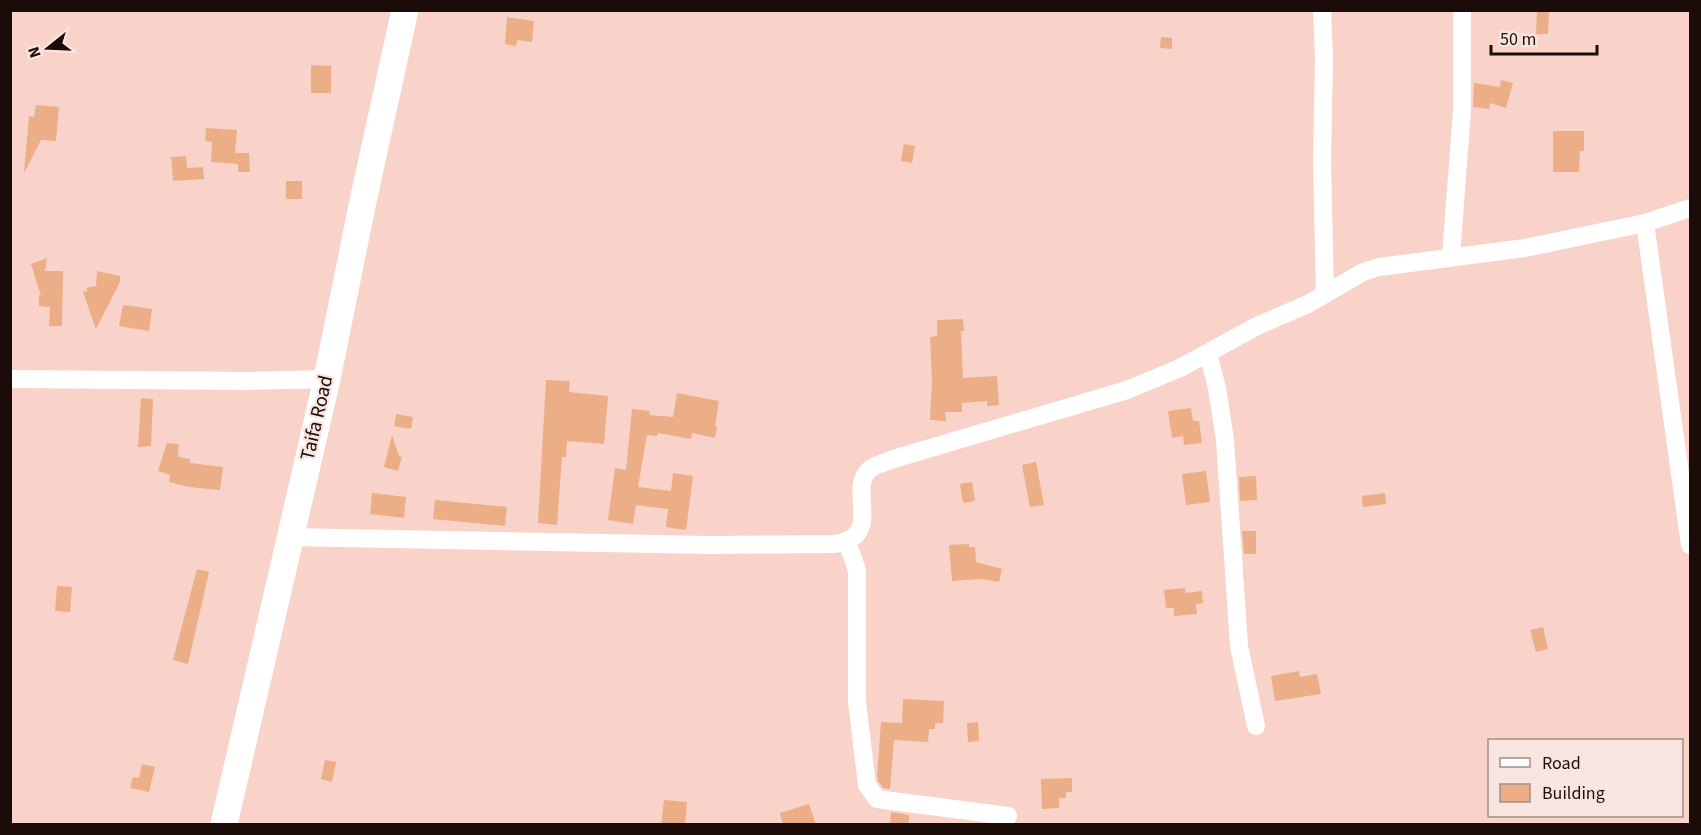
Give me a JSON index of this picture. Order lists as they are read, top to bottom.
{
  "streets": {
    "highway": ["Taifa Road"]
  },
  "legend": ["Road", "Building"],
  "scale_bar": "50 m",
  "north": "left"
}
